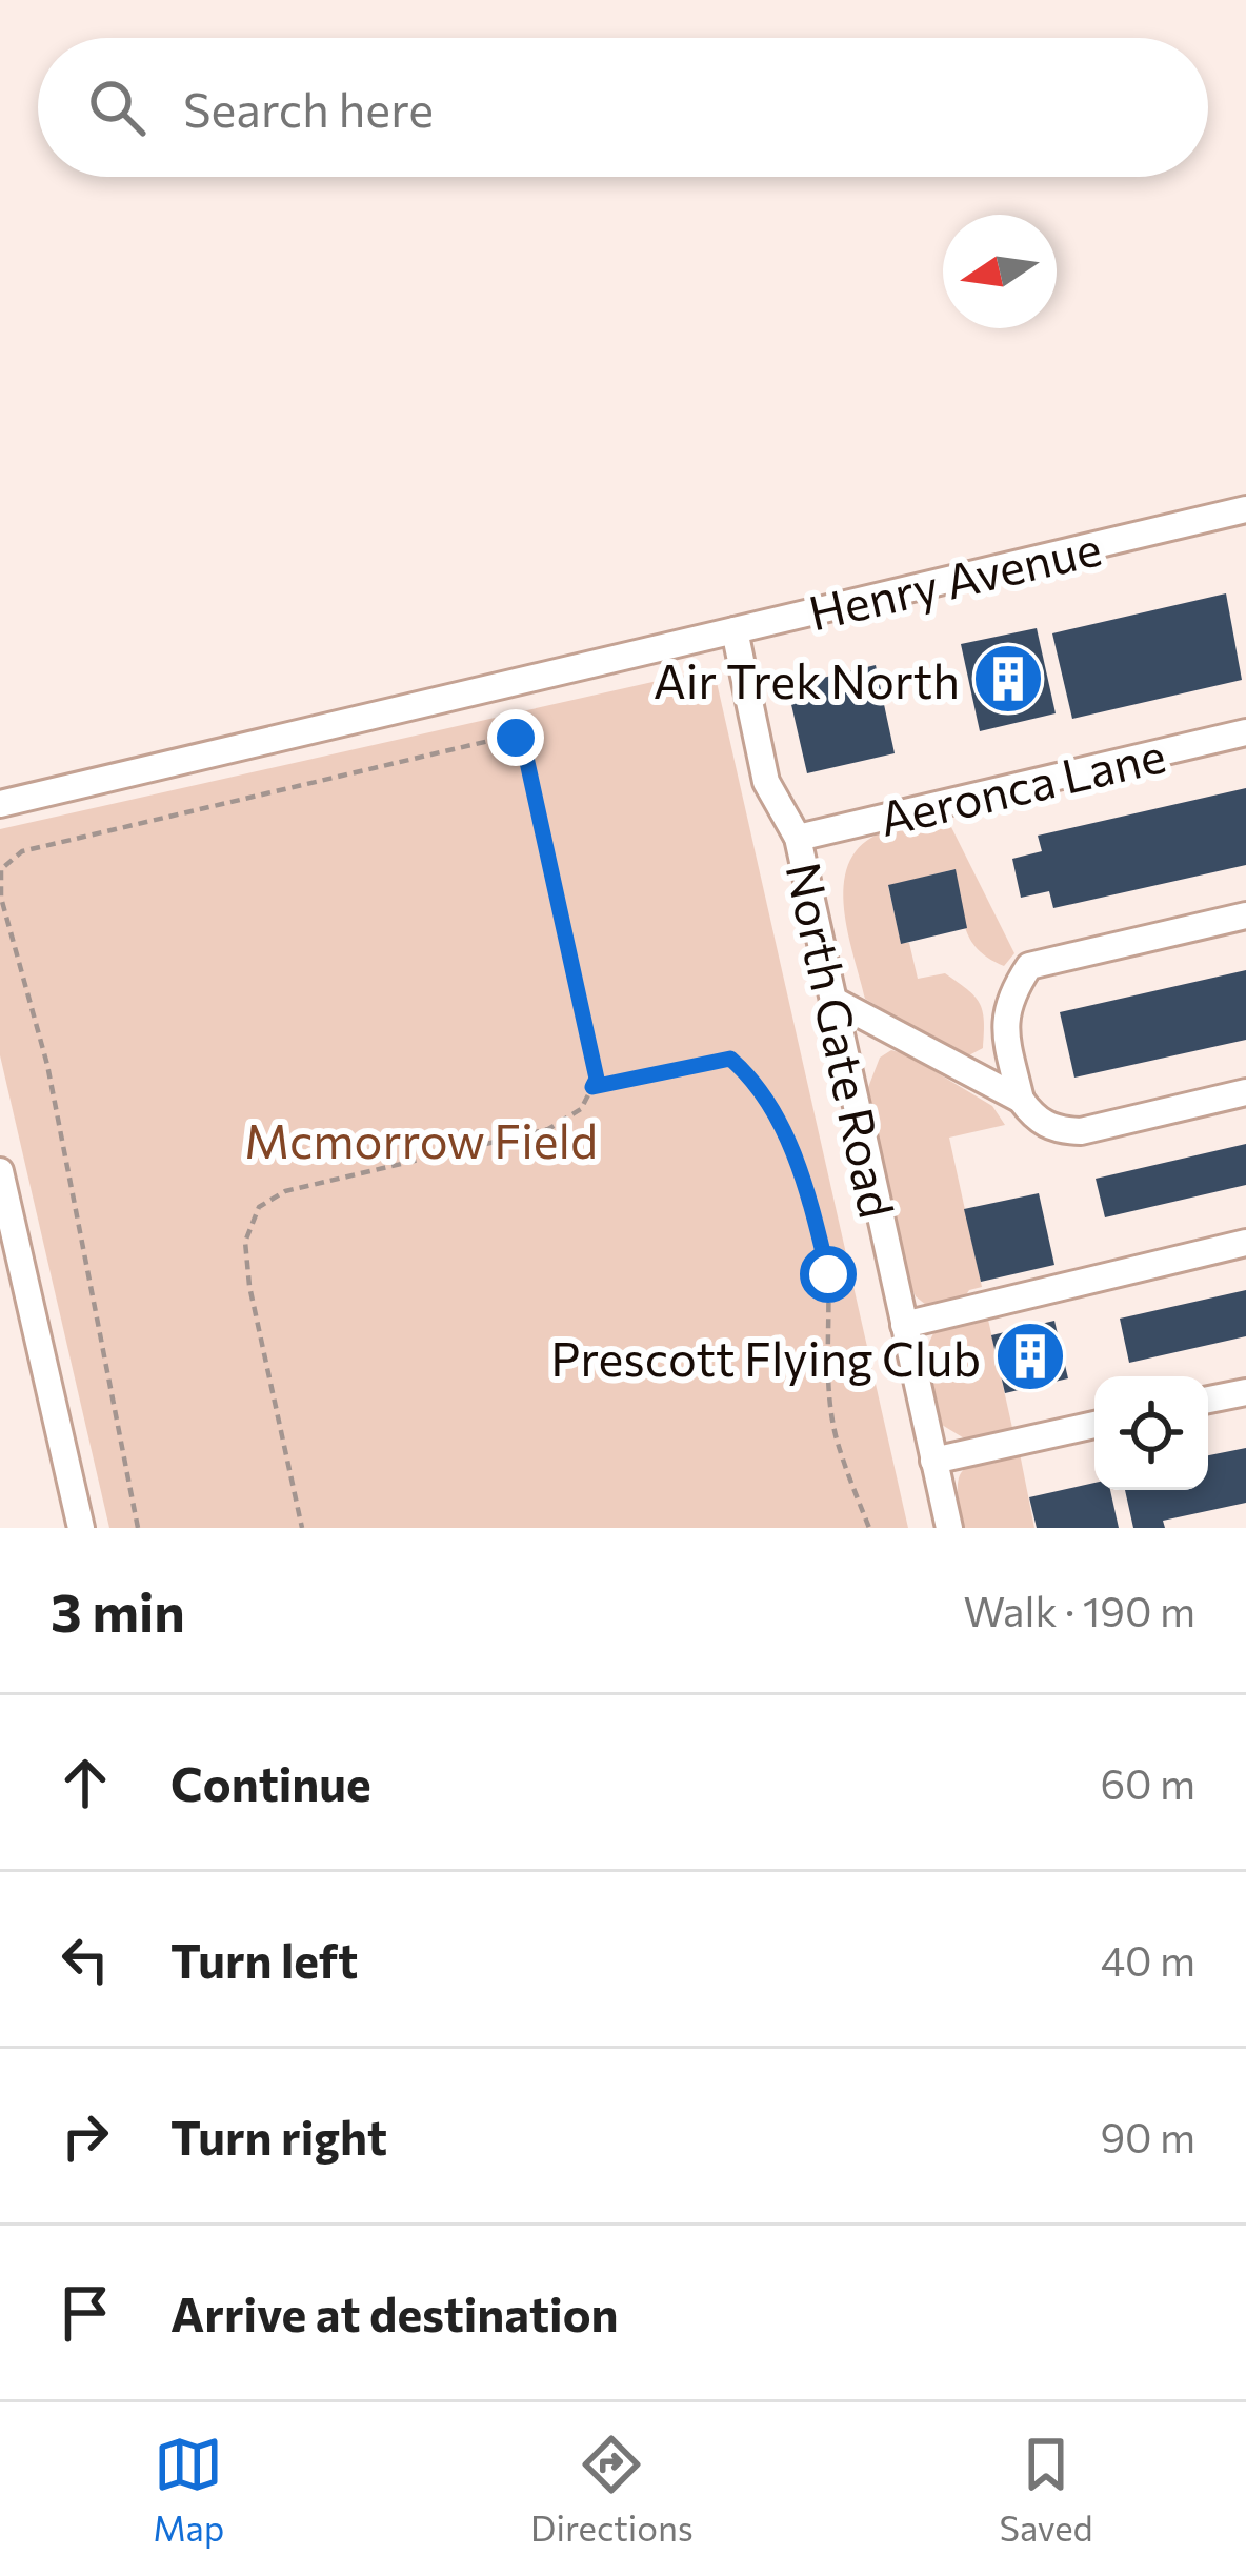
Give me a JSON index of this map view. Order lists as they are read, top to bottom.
{
  "streets": {
    "street": ["Henry Avenue", "Aeronca Lane", "North Gate Road"]
  },
  "crossings": [
    ["Henry Avenue", "North Gate Road"],
    ["Aeronca Lane", "North Gate Road"]
  ],
  "parks": ["Mcmorrow Field"],
  "places": {
    "building": ["Air Trek North", "Prescott Flying Club"]
  },
  "north": "left",
  "page": {
    "search": "Search here",
    "heading": ["3 min", "Walk · 190 m"],
    "list": [
      ["Continue", "60 m"],
      ["Turn left", "40 m"],
      ["Turn right", "90 m"],
      "Arrive at destination"
    ],
    "nav": ["Map", "Directions", "Saved"]
  }
}
